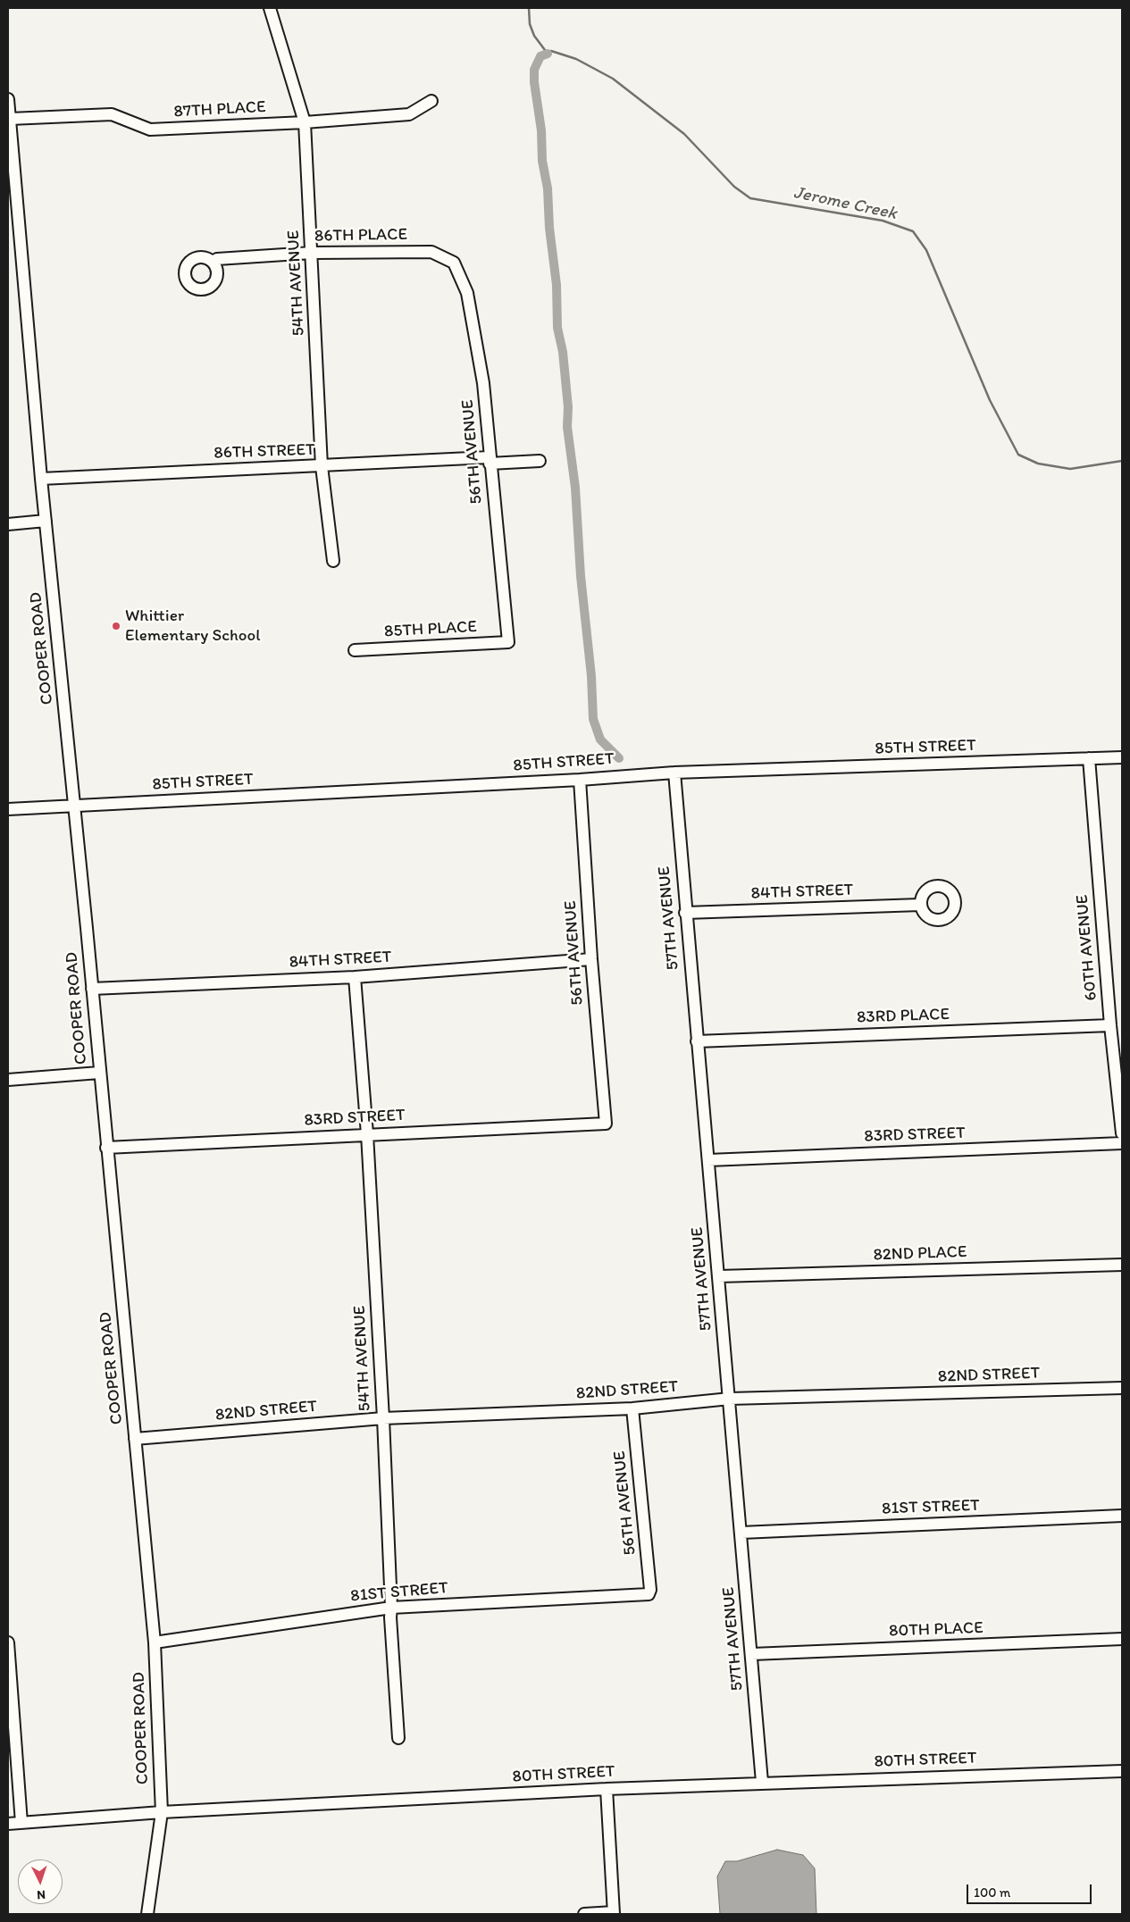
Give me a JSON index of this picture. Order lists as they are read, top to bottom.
{
  "streets": {
    "street": [
      "87TH PLACE",
      "86TH PLACE",
      "54TH AVENUE",
      "86TH STREET",
      "56TH AVENUE",
      "85TH PLACE",
      "COOPER ROAD",
      "85TH STREET",
      "84TH STREET",
      "57TH AVENUE",
      "60TH AVENUE",
      "83RD PLACE",
      "83RD STREET",
      "82ND PLACE",
      "82ND STREET",
      "81ST STREET",
      "80TH PLACE",
      "80TH STREET"
    ]
  },
  "crossings": [
    ["87TH PLACE", "54TH AVENUE"],
    ["87TH PLACE", "COOPER ROAD"],
    ["86TH PLACE", "54TH AVENUE"],
    ["86TH PLACE", "56TH AVENUE"],
    ["54TH AVENUE", "86TH STREET"],
    ["54TH AVENUE", "84TH STREET"],
    ["54TH AVENUE", "83RD STREET"],
    ["54TH AVENUE", "82ND STREET"],
    ["54TH AVENUE", "81ST STREET"],
    ["86TH STREET", "56TH AVENUE"],
    ["86TH STREET", "COOPER ROAD"],
    ["56TH AVENUE", "85TH PLACE"],
    ["56TH AVENUE", "85TH STREET"],
    ["56TH AVENUE", "84TH STREET"],
    ["56TH AVENUE", "83RD STREET"],
    ["56TH AVENUE", "82ND STREET"],
    ["56TH AVENUE", "81ST STREET"],
    ["COOPER ROAD", "85TH STREET"],
    ["COOPER ROAD", "84TH STREET"],
    ["COOPER ROAD", "83RD STREET"],
    ["COOPER ROAD", "82ND STREET"],
    ["COOPER ROAD", "81ST STREET"],
    ["COOPER ROAD", "80TH STREET"],
    ["85TH STREET", "57TH AVENUE"],
    ["85TH STREET", "60TH AVENUE"],
    ["84TH STREET", "57TH AVENUE"],
    ["57TH AVENUE", "83RD PLACE"],
    ["57TH AVENUE", "83RD STREET"],
    ["57TH AVENUE", "82ND PLACE"],
    ["57TH AVENUE", "82ND STREET"],
    ["57TH AVENUE", "81ST STREET"],
    ["57TH AVENUE", "80TH PLACE"],
    ["57TH AVENUE", "80TH STREET"],
    ["60TH AVENUE", "83RD PLACE"]
  ],
  "water": ["Jerome Creek"],
  "places": ["Whittier Elementary School"],
  "scale_bar": "100 m",
  "north": "bottom"
}
